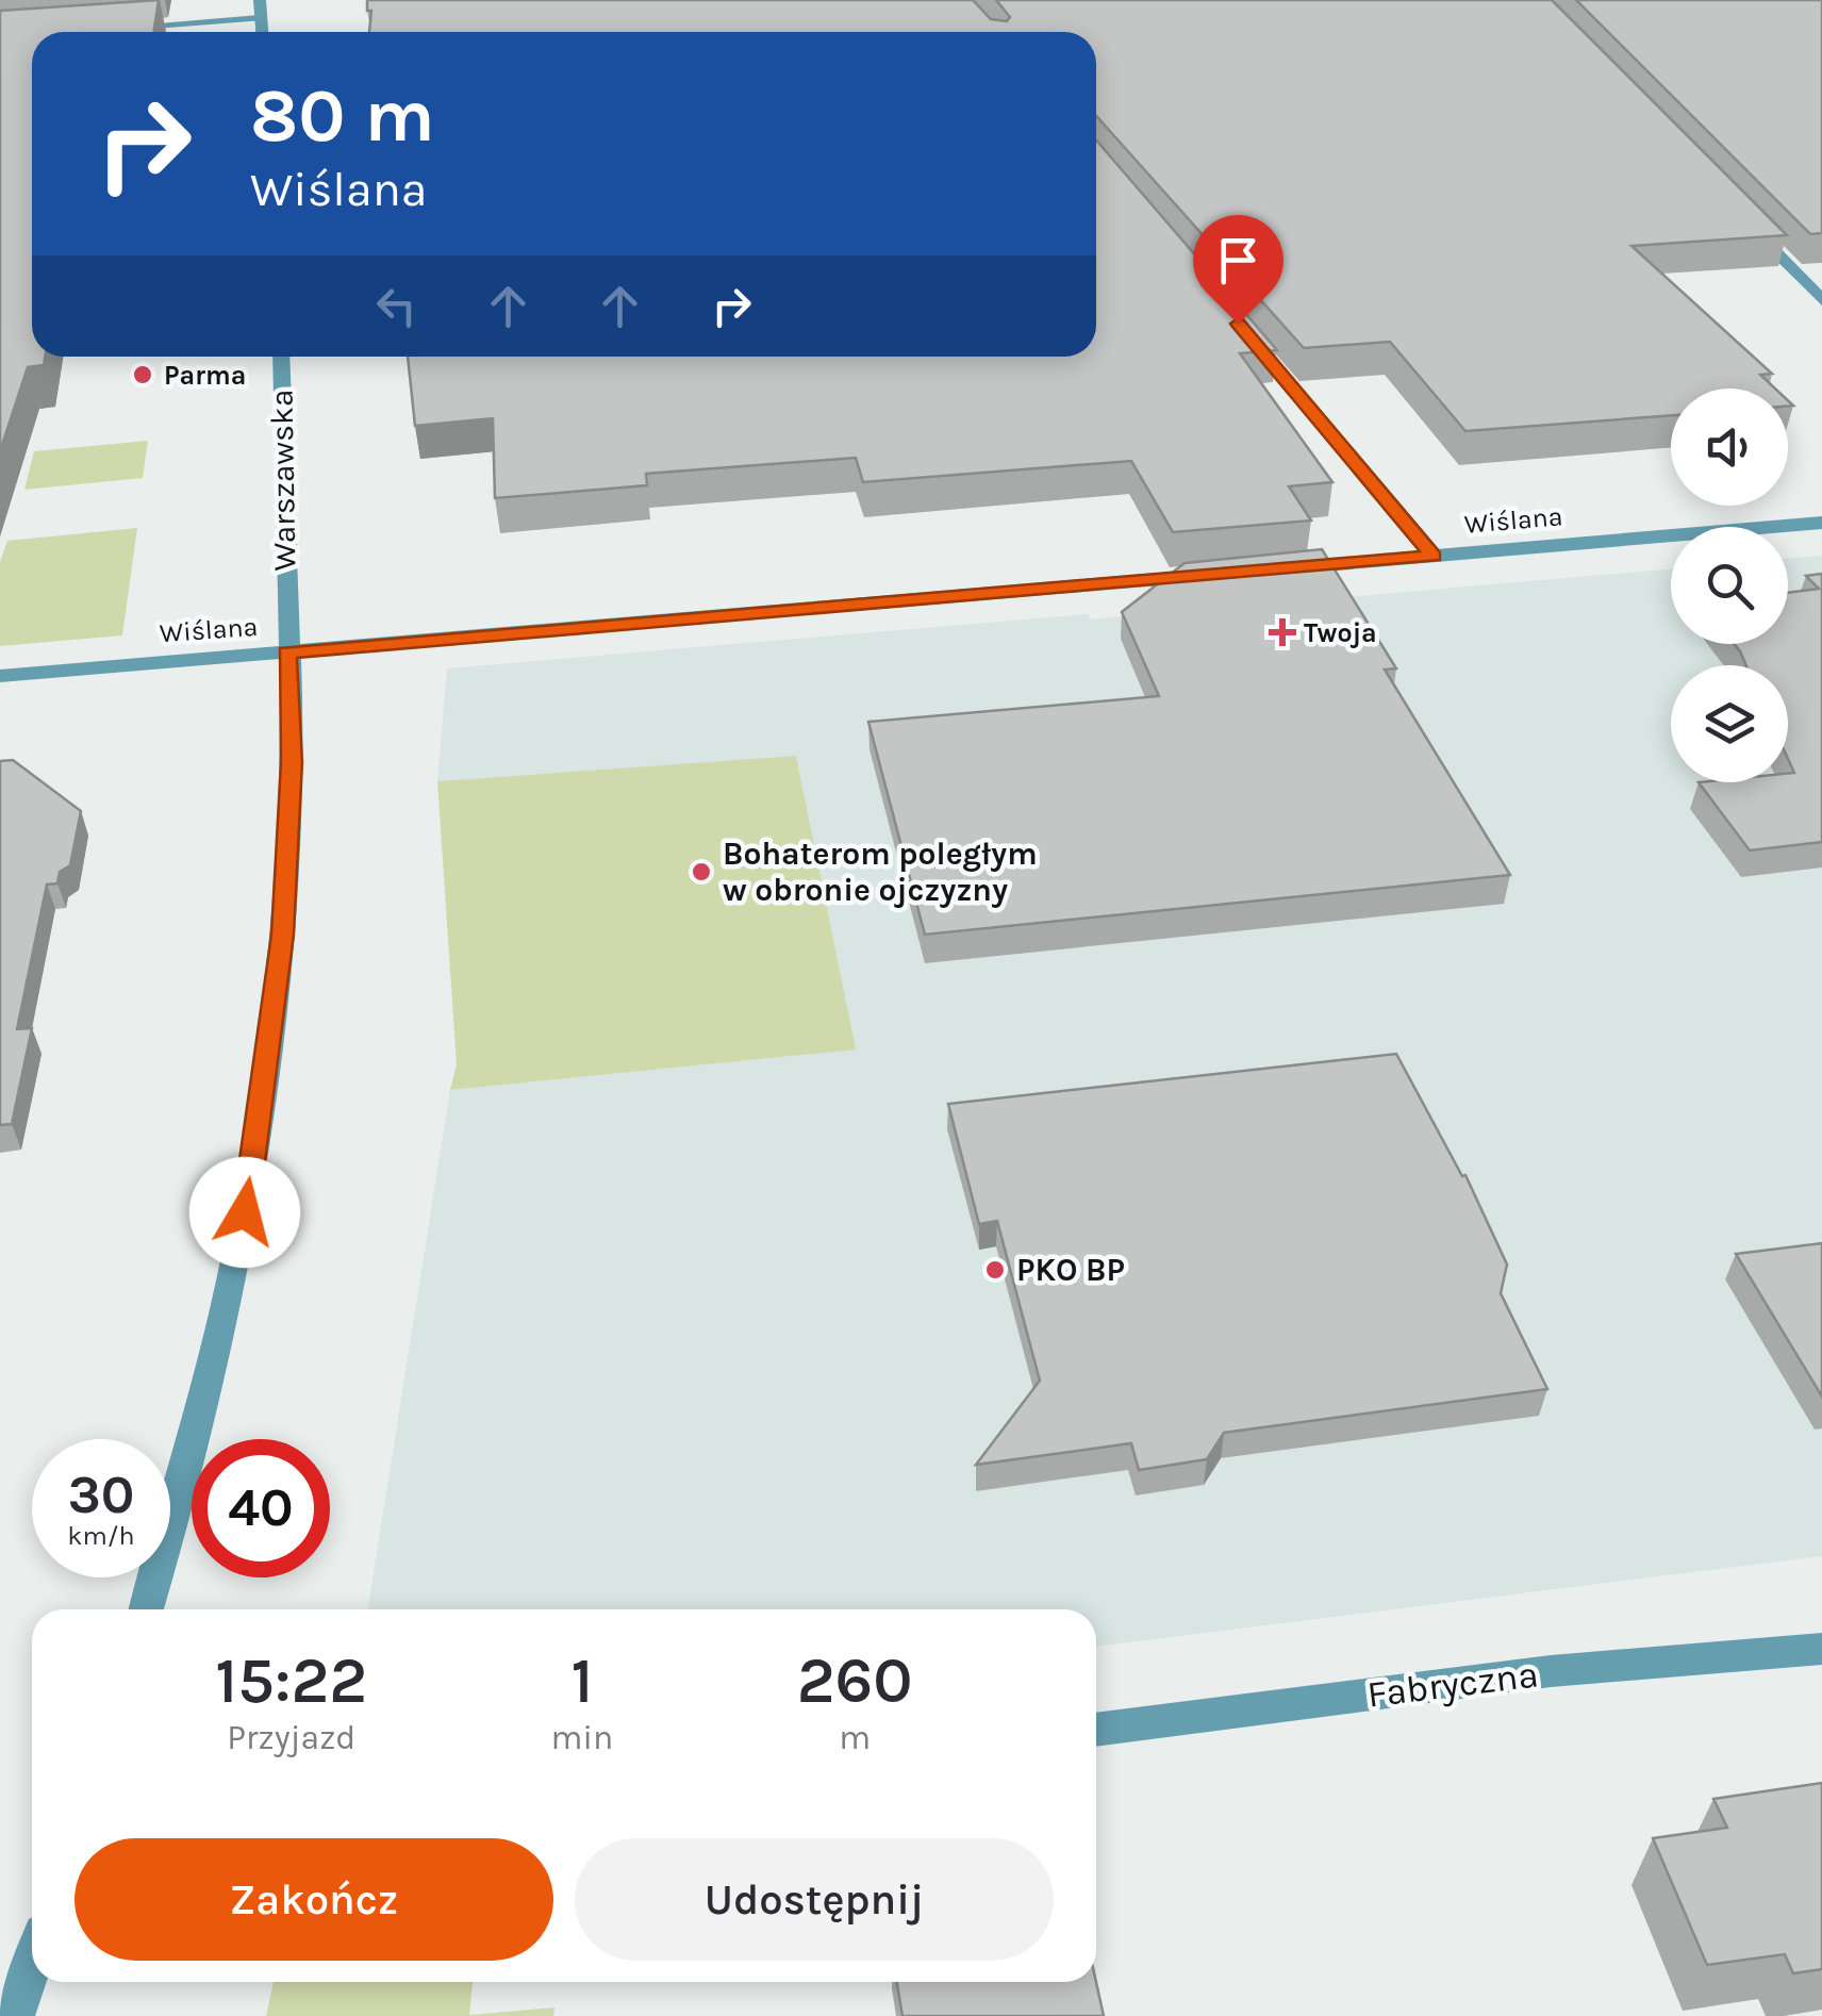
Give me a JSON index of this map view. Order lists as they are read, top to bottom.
{
  "streets": {
    "street": ["Warszawska", "Wiślana", "Fabryczna"]
  },
  "crossings": [
    ["Warszawska", "Wiślana"]
  ],
  "places": {
    "other": ["Parma", "Bohaterom poległym w obronie ojczyzny", "PKO BP"],
    "health": ["Twoja"]
  },
  "page": {
    "turn": ["80 m", "Wiślana"],
    "speed": "30 km/h",
    "limit": "40",
    "eta": [
      "15:22",
      "Przyjazd",
      "1",
      "min",
      "260",
      "m"
    ],
    "buttons": ["Zakończ", "Udostępnij"]
  }
}
